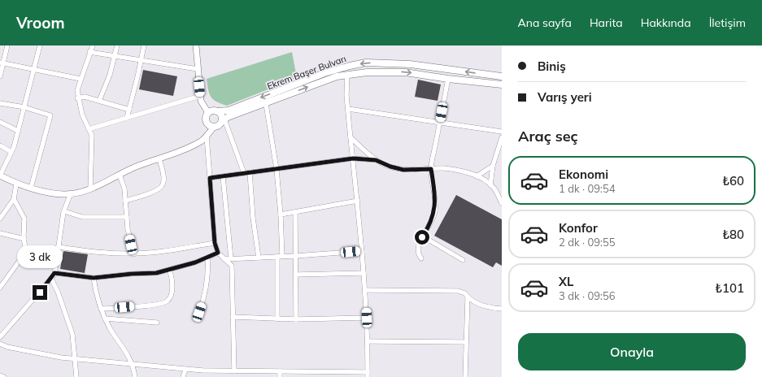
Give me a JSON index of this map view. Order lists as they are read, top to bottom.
{
  "streets": {
    "main road": ["Ekrem Başer Bulvarı"]
  },
  "page": {
    "header": "Vroom",
    "nav": [
      "Ana sayfa",
      "Harita",
      "Hakkında",
      "İletişim"
    ],
    "banner": ["Biniş", "Varış yeri"],
    "heading": "Araç seç",
    "list": [
      {
        "name": "Ekonomi",
        "note": "1 dk · 09:54",
        "value": "₺60"
      },
      {
        "name": "Konfor",
        "note": "2 dk · 09:55",
        "value": "₺80"
      },
      {
        "name": "XL",
        "note": "3 dk · 09:56",
        "value": "₺101"
      }
    ],
    "bubble": "3 dk",
    "buttons": "Onayla"
  }
}
